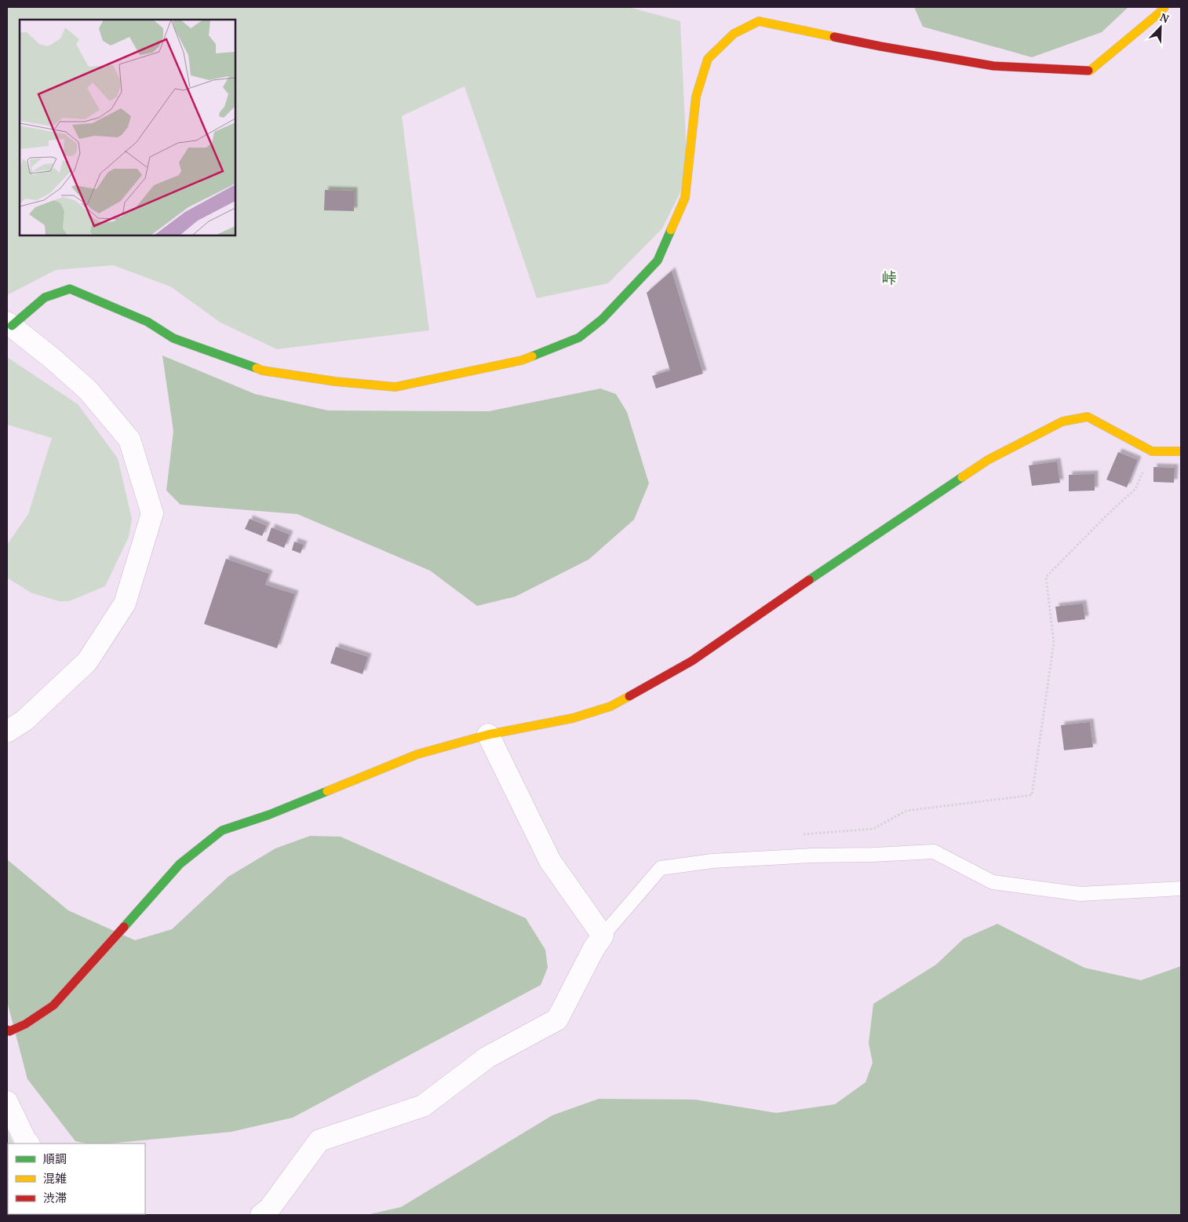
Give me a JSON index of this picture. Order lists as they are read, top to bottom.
{
  "districts": ["峠"],
  "legend": ["順調", "混雑", "渋滞"],
  "north": "top right"
}
